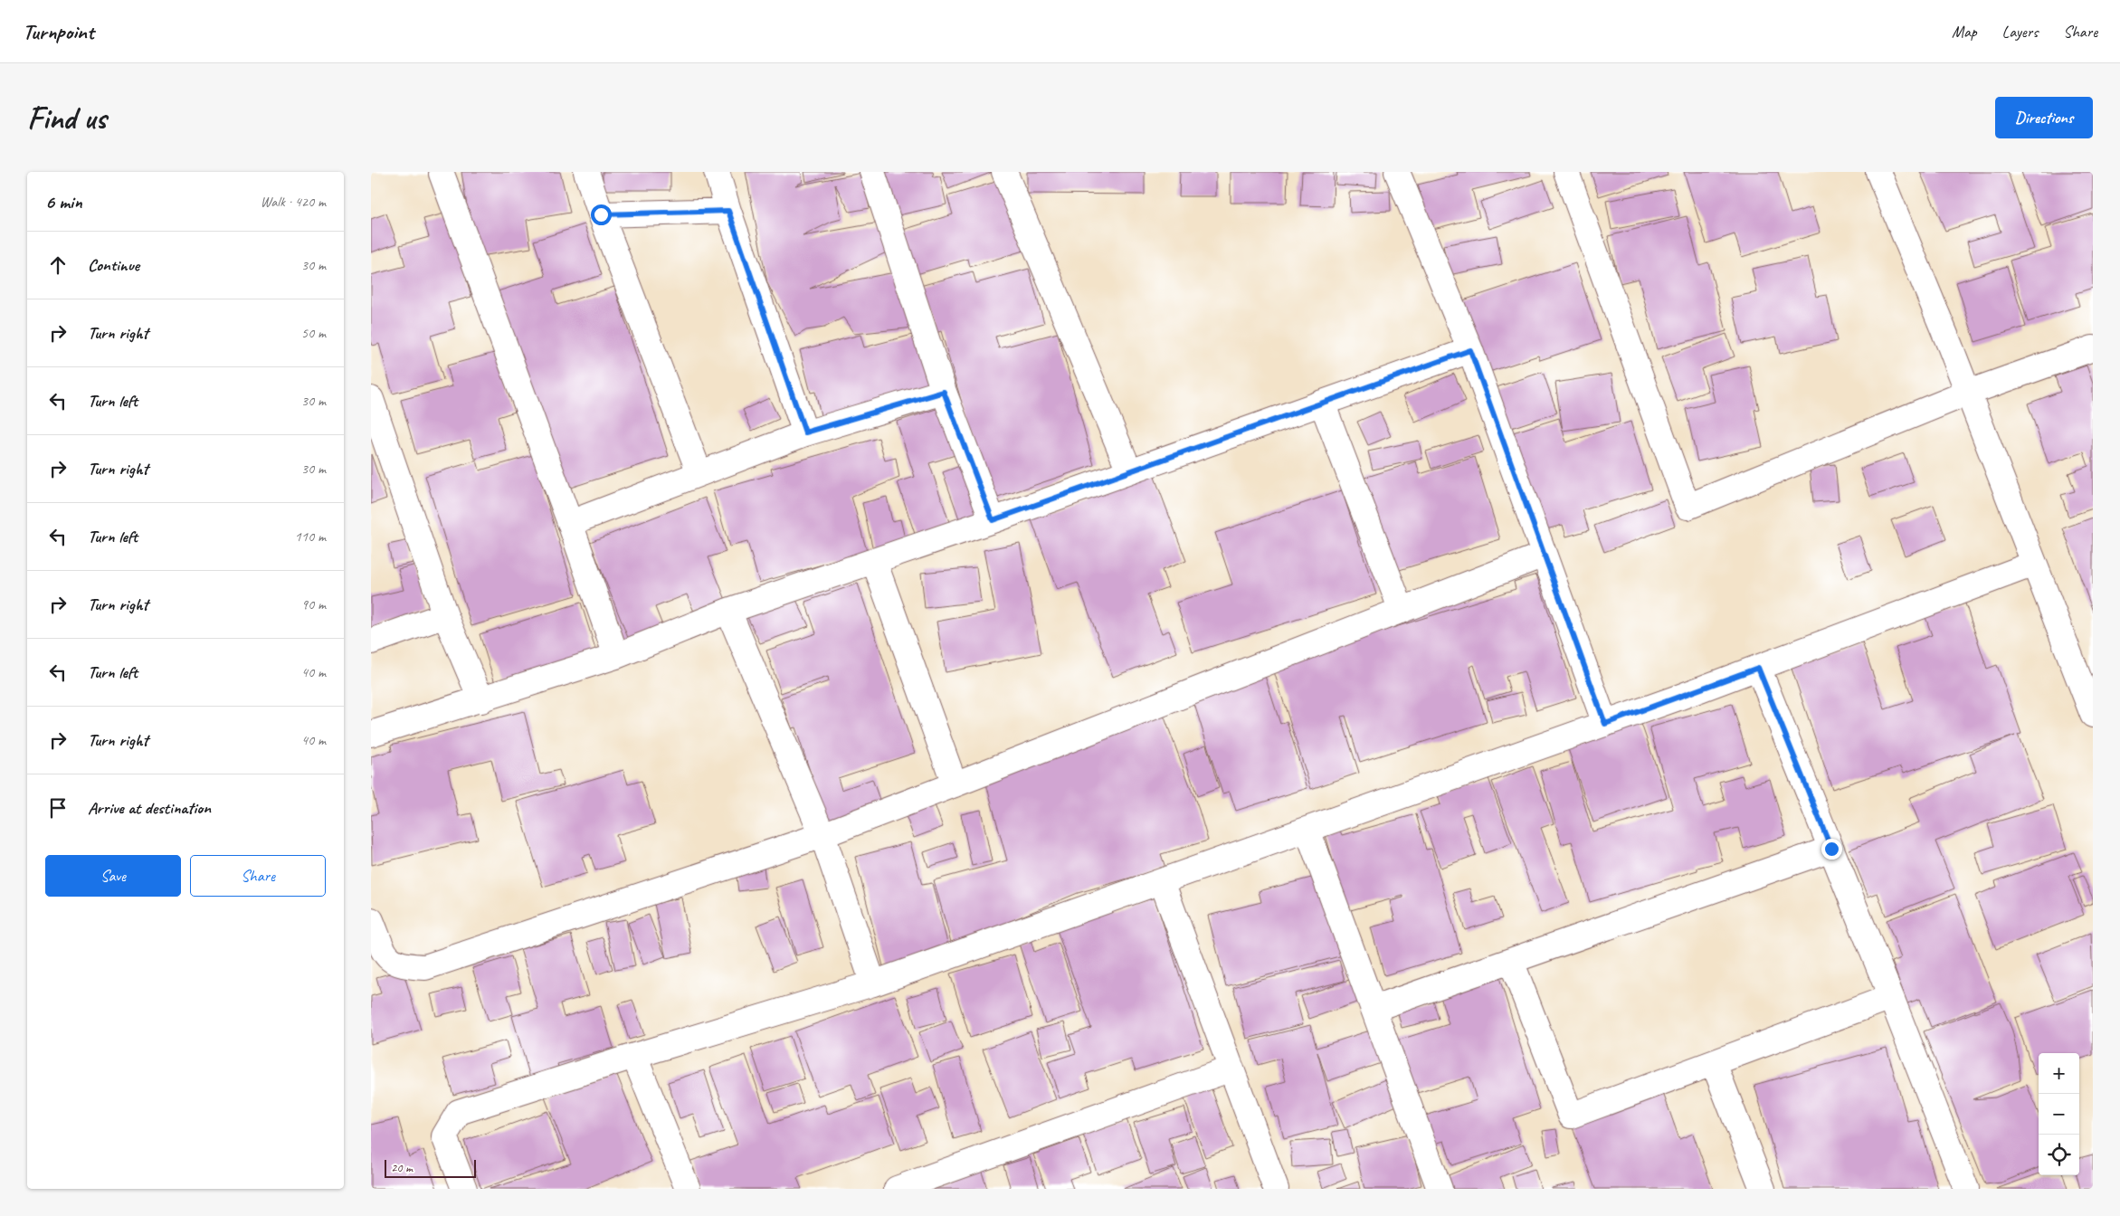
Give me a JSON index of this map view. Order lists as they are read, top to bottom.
{
  "scale_bar": "20 m",
  "page": {
    "header": "Turnpoint",
    "nav": ["Map", "Layers", "Share"],
    "buttons": [
      "Directions",
      ["Save", "Share"]
    ],
    "title": "Find us",
    "heading": ["6 min", "Walk · 420 m"],
    "list": [
      ["Continue", "30 m"],
      ["Turn right", "50 m"],
      ["Turn left", "30 m"],
      ["Turn right", "30 m"],
      ["Turn left", "110 m"],
      ["Turn right", "90 m"],
      ["Turn left", "40 m"],
      ["Turn right", "40 m"],
      "Arrive at destination"
    ],
    "map_buttons": ["+", "−"],
    "scale": "20 m"
  }
}
